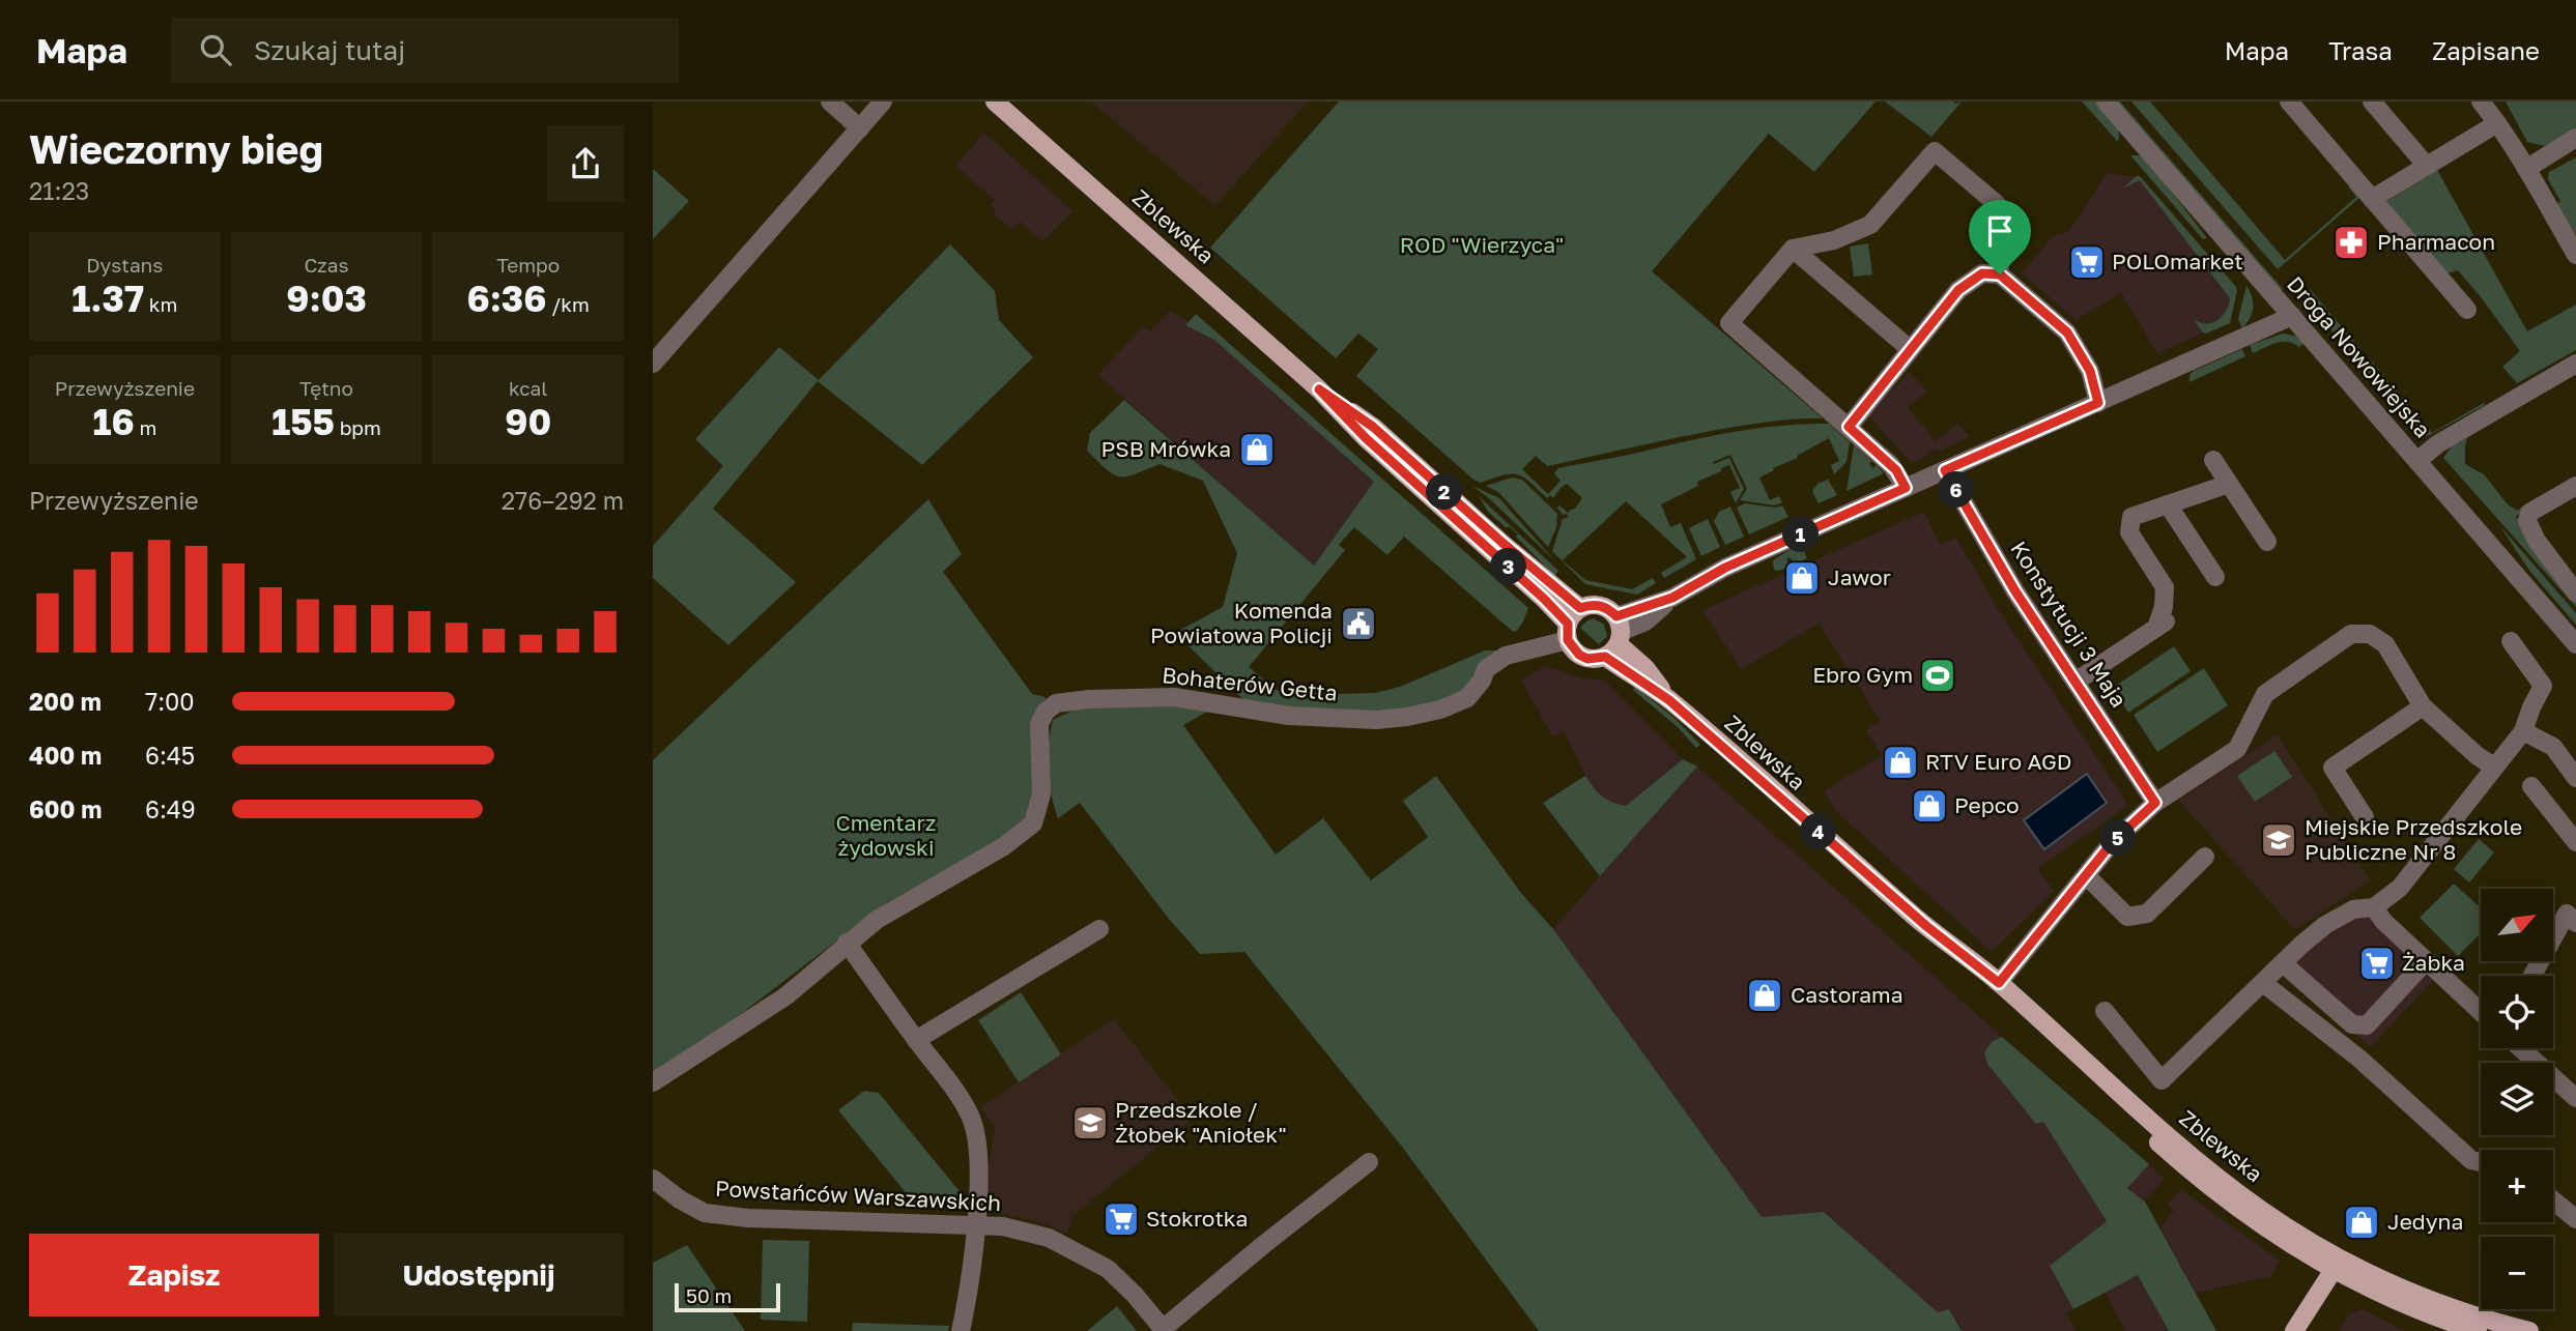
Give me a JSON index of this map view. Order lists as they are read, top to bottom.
{
  "streets": {
    "main road": ["Zblewska"],
    "street": [
      "Droga Nowowiejska",
      "Konstytucji 3 Maja",
      "Bohaterów Getta",
      "Powstańców Warszawskich"
    ]
  },
  "crossings": [
    ["Zblewska", "Bohaterów Getta"]
  ],
  "parks": ["ROD \"Wierzyca\"", "Cmentarz żydowski"],
  "places": {
    "pharmacy": ["Pharmacon"],
    "supermarket": ["POLOmarket", "Żabka", "Stokrotka"],
    "shop": [
      "PSB Mrówka",
      "Jawor",
      "RTV Euro AGD",
      "Pepco",
      "Castorama",
      "Jedyna"
    ],
    "public building": ["Komenda Powiatowa Policji"],
    "sports": ["Ebro Gym"],
    "school or university": ["Miejskie Przedszkole Publiczne Nr 8", "Przedszkole / Żłobek \"Aniołek\""]
  },
  "scale_bar": "50 m",
  "north": "top right",
  "page": {
    "header": "Mapa",
    "search": "Szukaj tutaj",
    "nav": ["Mapa", "Trasa", "Zapisane"],
    "heading": ["Wieczorny bieg", "21:23"],
    "stats": [
      ["Dystans", "1.37 km"],
      ["Czas", "9:03"],
      ["Tempo", "6:36 /km"],
      ["Przewyższenie", "16 m"],
      ["Tętno", "155 bpm"],
      ["kcal", "90"]
    ],
    "chart": ["Przewyższenie", "276–292 m"],
    "pins": [
      "6",
      "2",
      "1",
      "3",
      "4",
      "5"
    ],
    "list": [
      {
        "name": "200 m",
        "note": "7:00"
      },
      {
        "name": "400 m",
        "note": "6:45"
      },
      {
        "name": "600 m",
        "note": "6:49"
      }
    ],
    "map_buttons": ["+", "−"],
    "buttons": ["Zapisz", "Udostępnij"],
    "scale": "50 m"
  }
}
